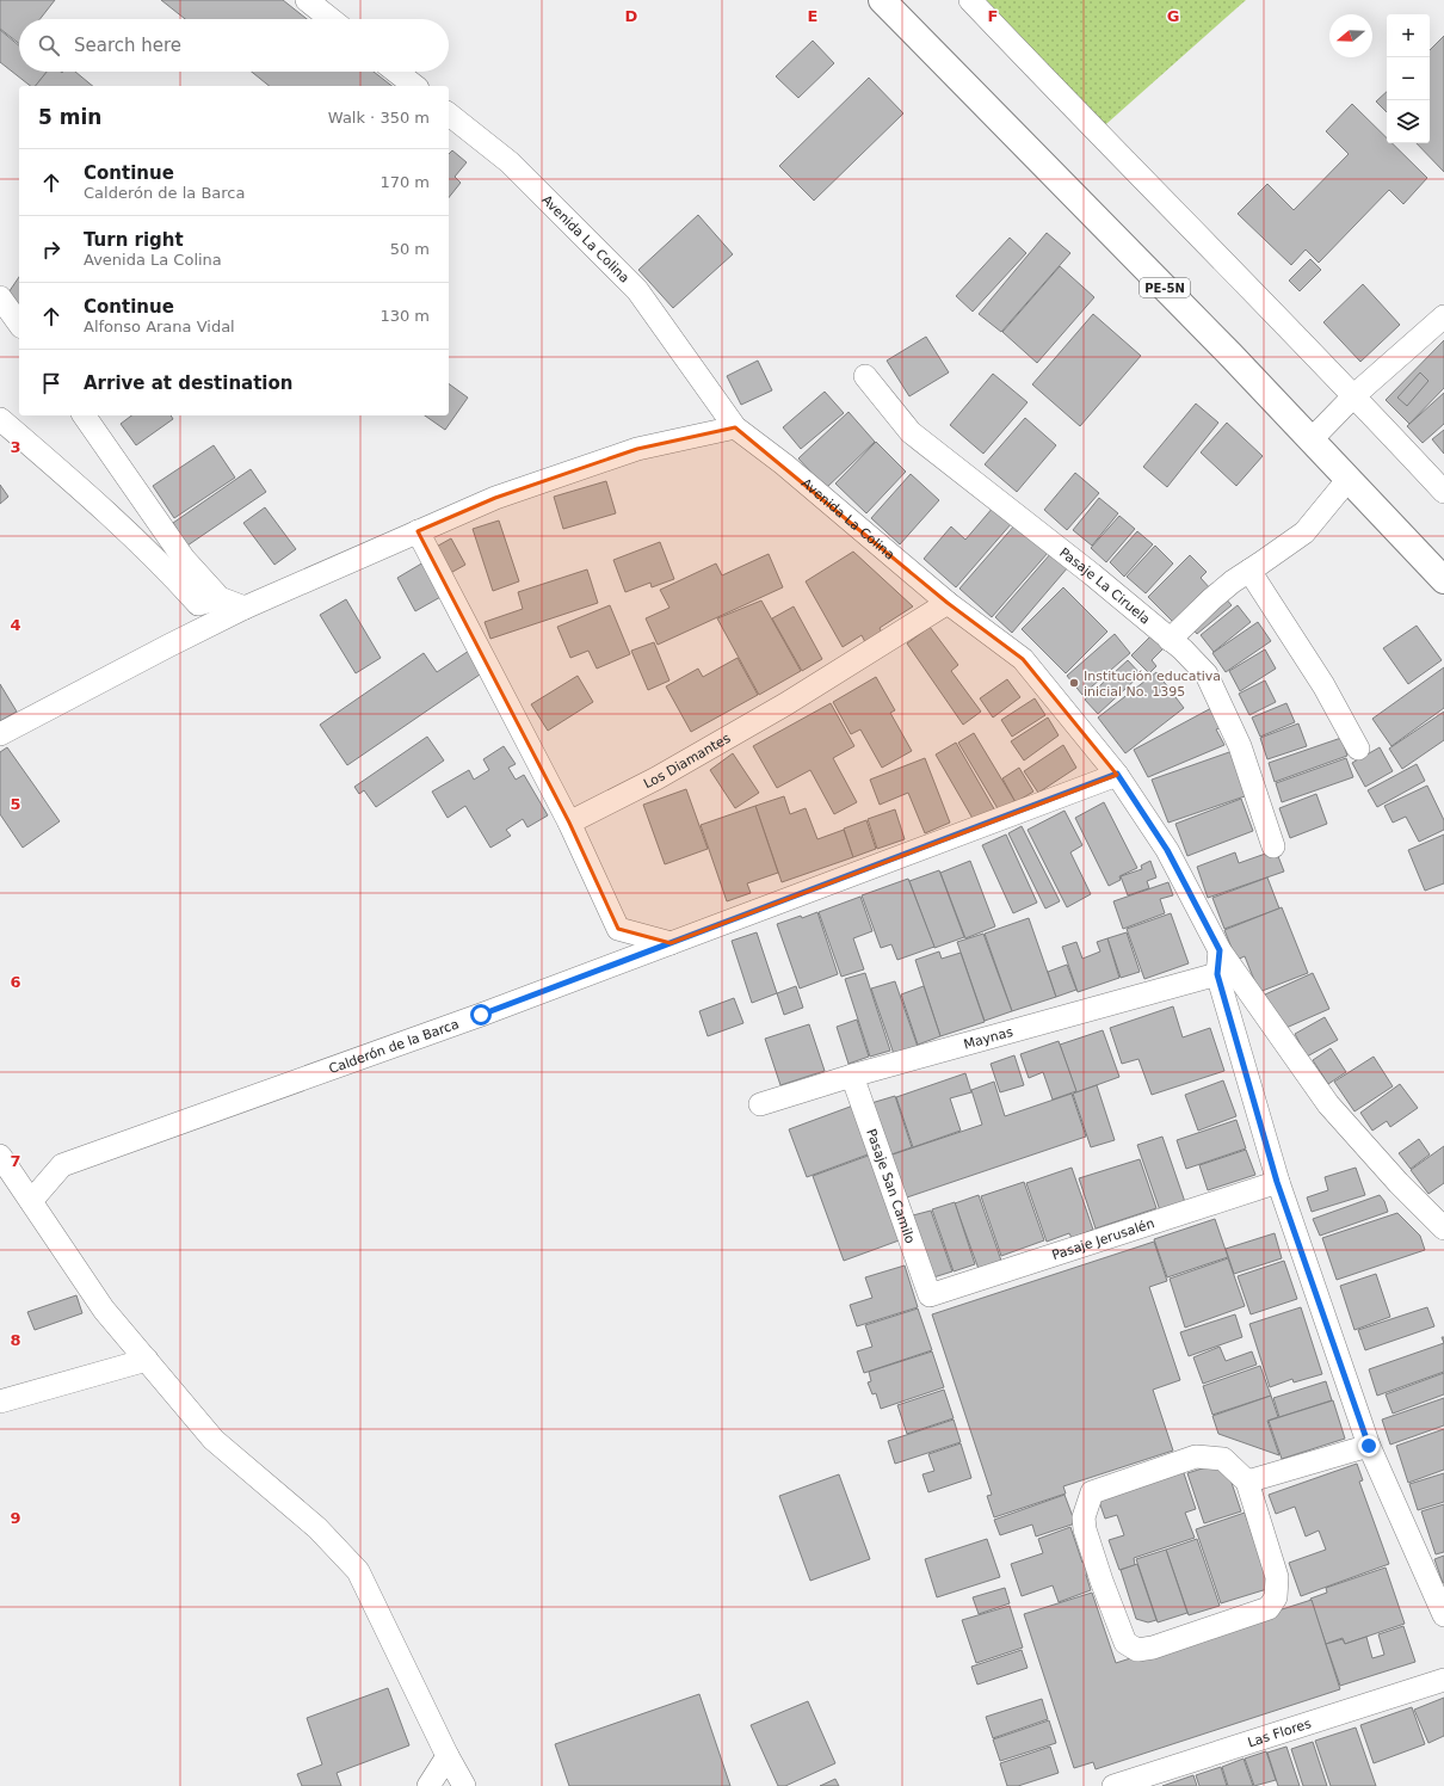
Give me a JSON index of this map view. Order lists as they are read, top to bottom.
{
  "streets": {
    "highway": ["PE-5N"],
    "street": [
      "Avenida La Colina",
      "Pasaje La Ciruela",
      "Los Diamantes",
      "Maynas",
      "Calderón de la Barca",
      "Pasaje San Camilo",
      "Pasaje Jerusalén",
      "Las Flores"
    ]
  },
  "crossings": [
    ["Avenida La Colina", "Los Diamantes"],
    ["Avenida La Colina", "Calderón de la Barca"],
    ["Maynas", "Pasaje San Camilo"],
    ["Pasaje San Camilo", "Pasaje Jerusalén"]
  ],
  "places": ["Institución educativa inicial No. 1395"],
  "north": "left",
  "page": {
    "map_buttons": ["+", "−"],
    "search": "Search here",
    "heading": ["5 min", "Walk · 350 m"],
    "list": [
      ["Continue", "Calderón de la Barca", "170 m"],
      ["Turn right", "Avenida La Colina", "50 m"],
      ["Continue", "Alfonso Arana Vidal", "130 m"],
      "Arrive at destination"
    ]
  },
  "grid": {
    "columns": [
      "D",
      "E",
      "F",
      "G"
    ],
    "rows": [
      "3",
      "4",
      "5",
      "6",
      "7",
      "8",
      "9"
    ]
  }
}
